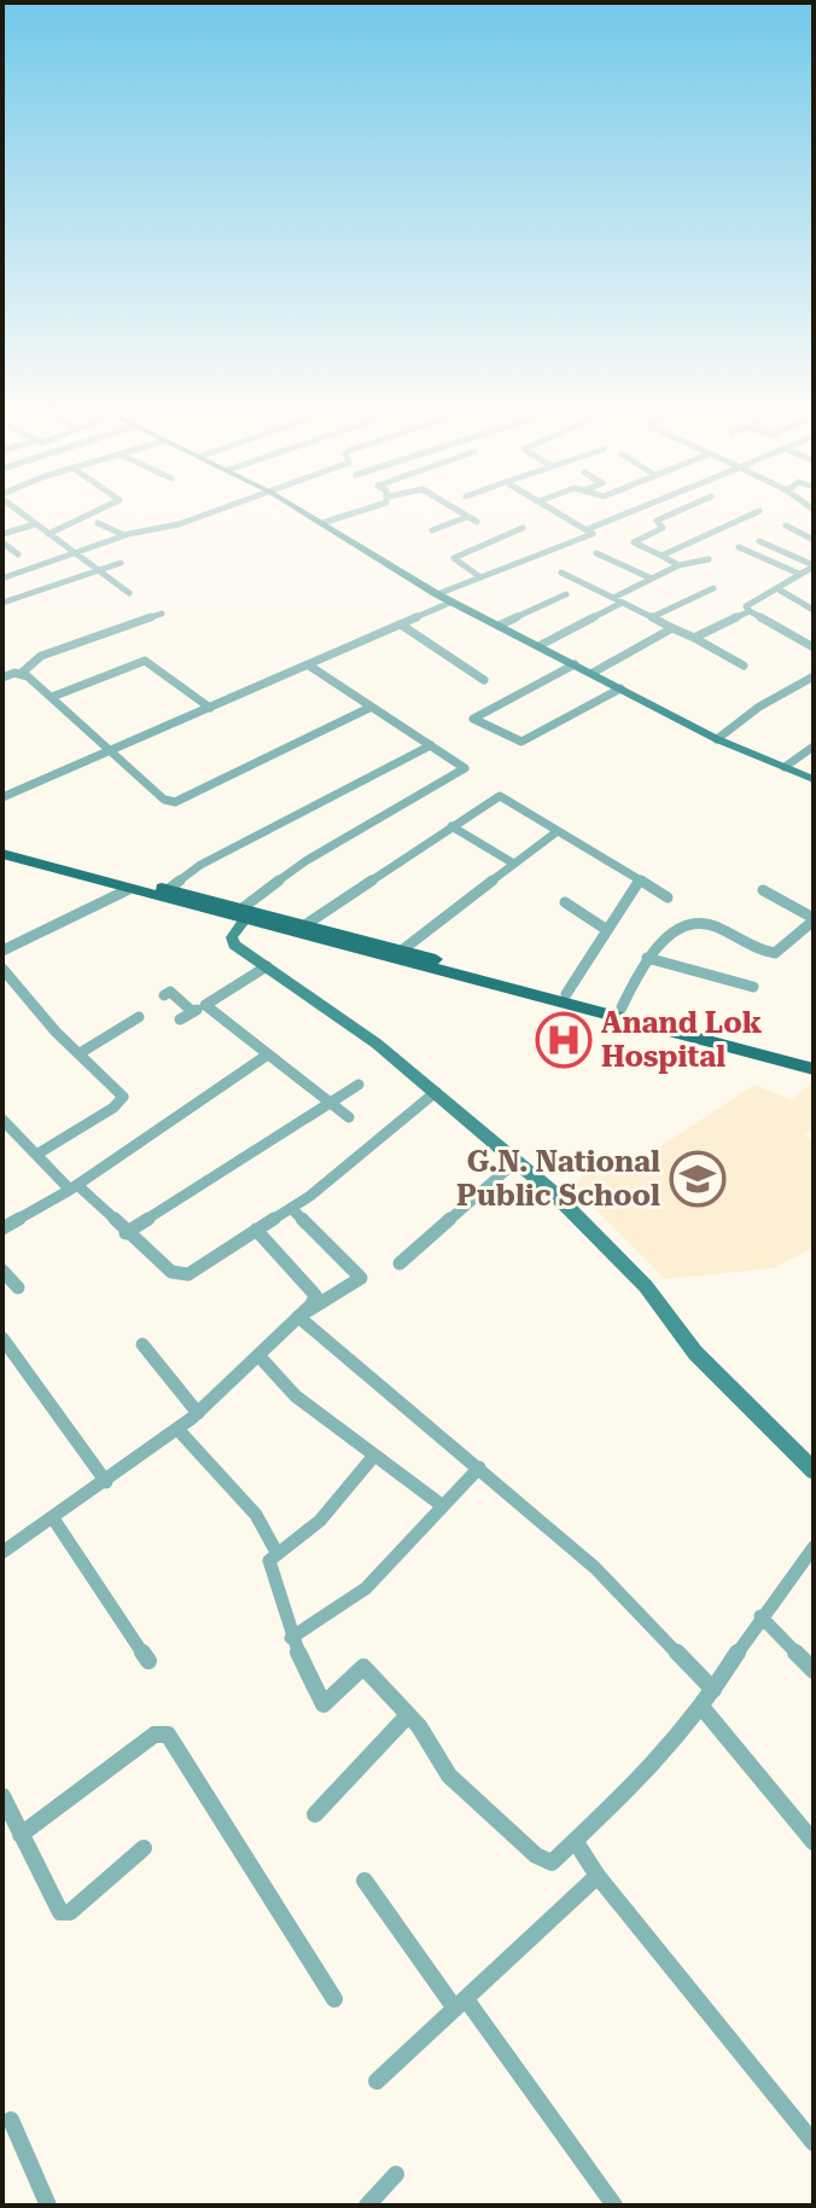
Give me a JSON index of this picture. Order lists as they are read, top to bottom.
{
  "places": {
    "hospital": ["Anand Lok Hospital"],
    "school or university": ["G.N. National Public School"]
  }
}
